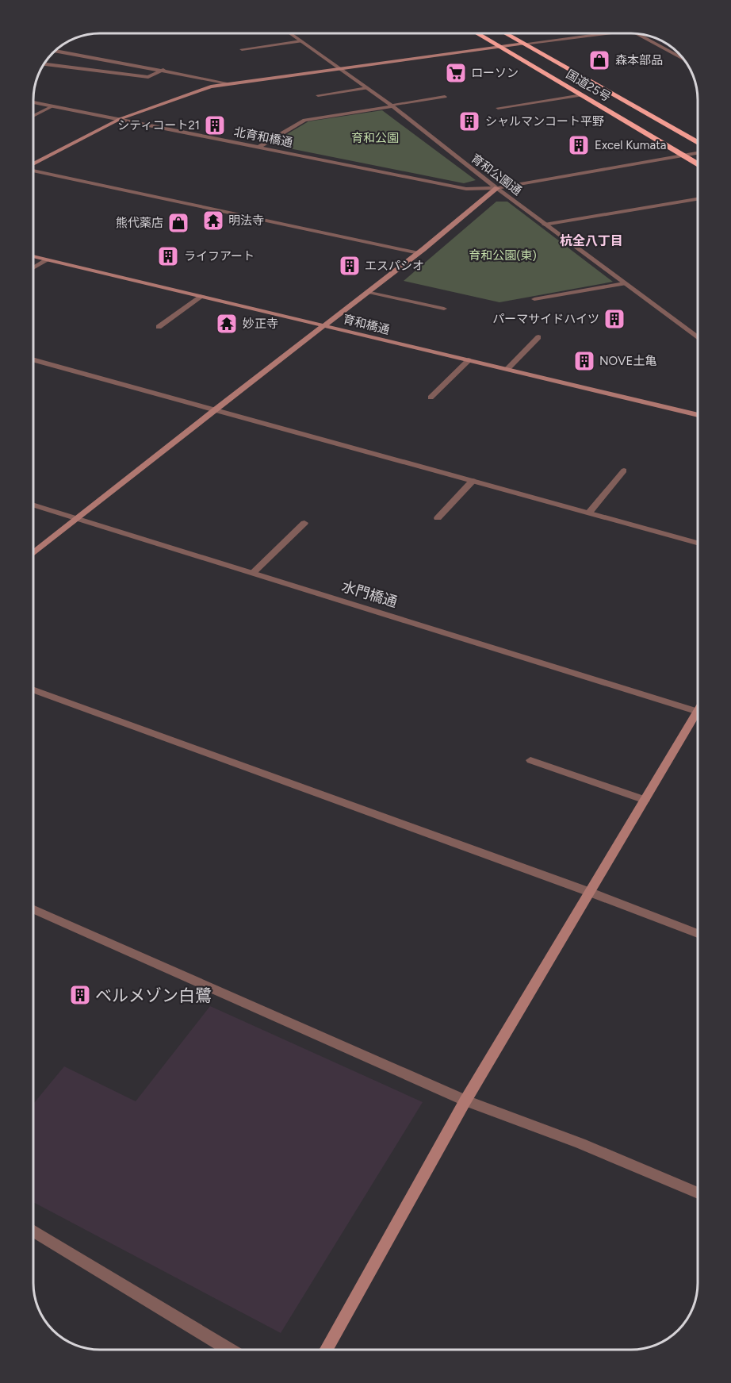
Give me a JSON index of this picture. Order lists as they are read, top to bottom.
{
  "streets": {
    "highway": ["国道25号"],
    "street": [
      "北育和橋通",
      "育和公園通",
      "育和橋通",
      "水門橋通"
    ]
  },
  "crossings": [
    ["国道25号", "北育和橋通"],
    ["北育和橋通", "育和公園通"]
  ],
  "districts": ["杭全八丁目"],
  "parks": ["育和公園", "育和公園(東)"],
  "places": {
    "shop": ["森本部品", "熊代薬店"],
    "supermarket": ["ローソン"],
    "building": [
      "シャルマンコート平野",
      "シティコート21",
      "Excel Kumata",
      "ライフアート",
      "エスパシオ",
      "パーマサイドハイツ",
      "NOVE土亀",
      "ベルメゾン白鷺"
    ],
    "temple": ["明法寺", "妙正寺"]
  }
}
